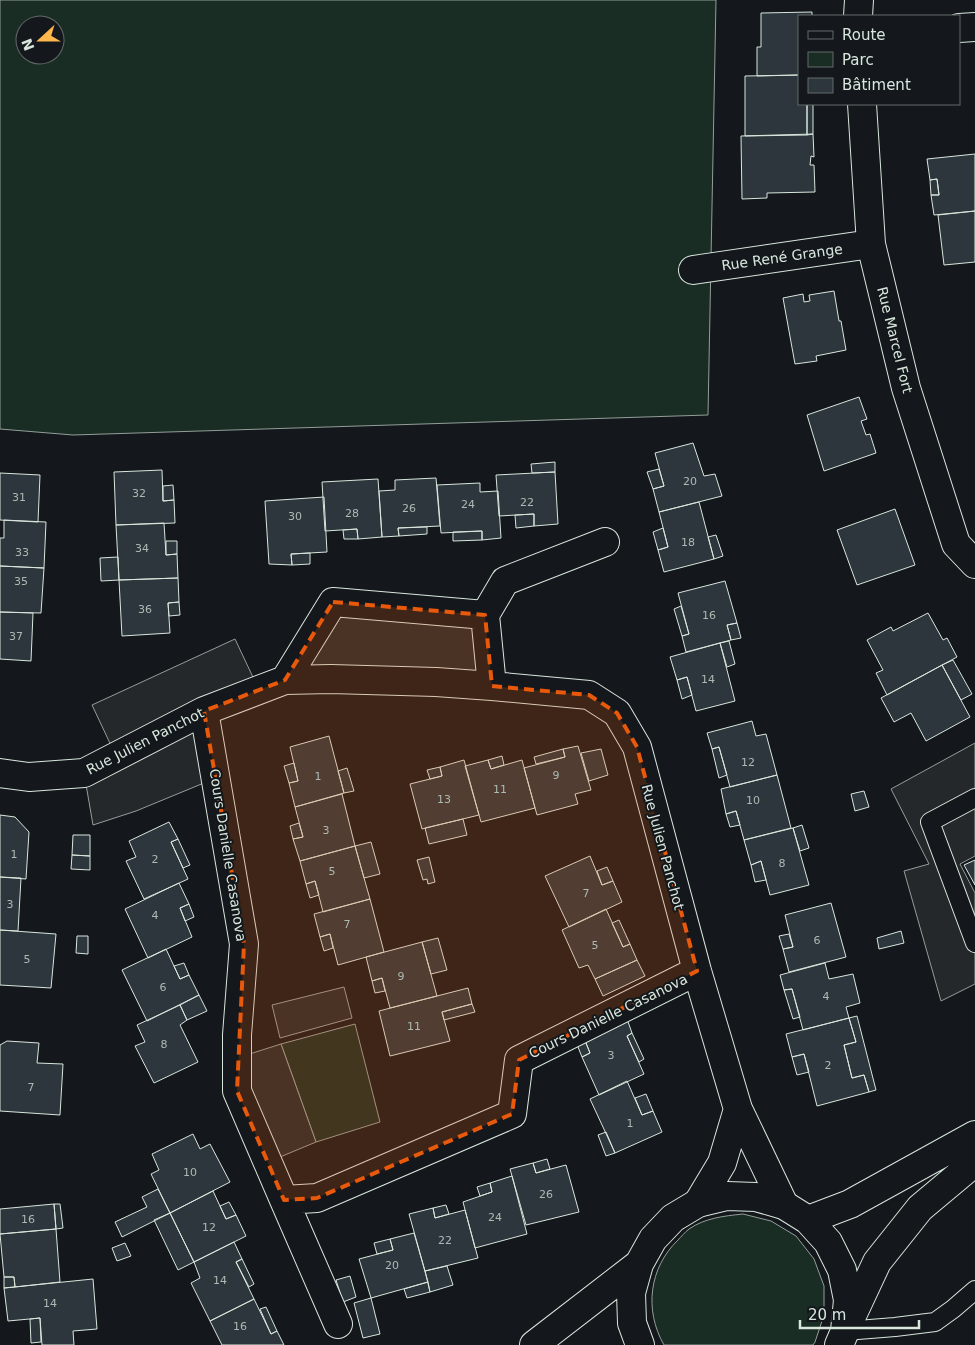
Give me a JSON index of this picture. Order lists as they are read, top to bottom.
{
  "streets": {
    "street": [
      "Rue René Grange",
      "Rue Marcel Fort",
      "Rue Julien Panchot",
      "Cours Danielle Casanova"
    ]
  },
  "crossings": [
    ["Rue René Grange", "Rue Marcel Fort"],
    ["Rue Julien Panchot", "Cours Danielle Casanova"]
  ],
  "house_numbers": [
    "20",
    "32",
    "31",
    "22",
    "24",
    "26",
    "28",
    "30",
    "18",
    "34",
    "33",
    "35",
    "36",
    "16",
    "37",
    "14",
    "12",
    "9",
    "1",
    "11",
    "13",
    "10",
    "3",
    "1",
    "2",
    "8",
    "5",
    "7",
    "3",
    "4",
    "7",
    "6",
    "5",
    "5",
    "9",
    "6",
    "4",
    "11",
    "8",
    "3",
    "2",
    "7",
    "1",
    "10",
    "26",
    "24",
    "16",
    "12",
    "22",
    "20",
    "14",
    "14",
    "16"
  ],
  "legend": ["Route", "Parc", "Bâtiment"],
  "scale_bar": "20 m",
  "north": "left"
}
